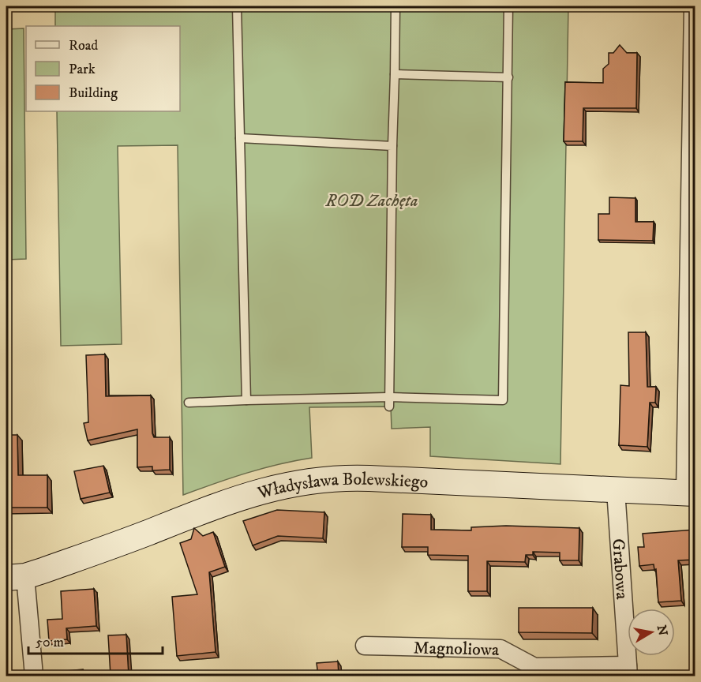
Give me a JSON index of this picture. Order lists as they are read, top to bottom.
{
  "streets": {
    "street": ["Władysława Bolewskiego", "Grabowa", "Magnoliowa"]
  },
  "crossings": [
    ["Władysława Bolewskiego", "Grabowa"],
    ["Grabowa", "Magnoliowa"]
  ],
  "parks": ["ROD Zachęta"],
  "legend": ["Road", "Park", "Building"],
  "scale_bar": "50 m",
  "north": "right"
}
